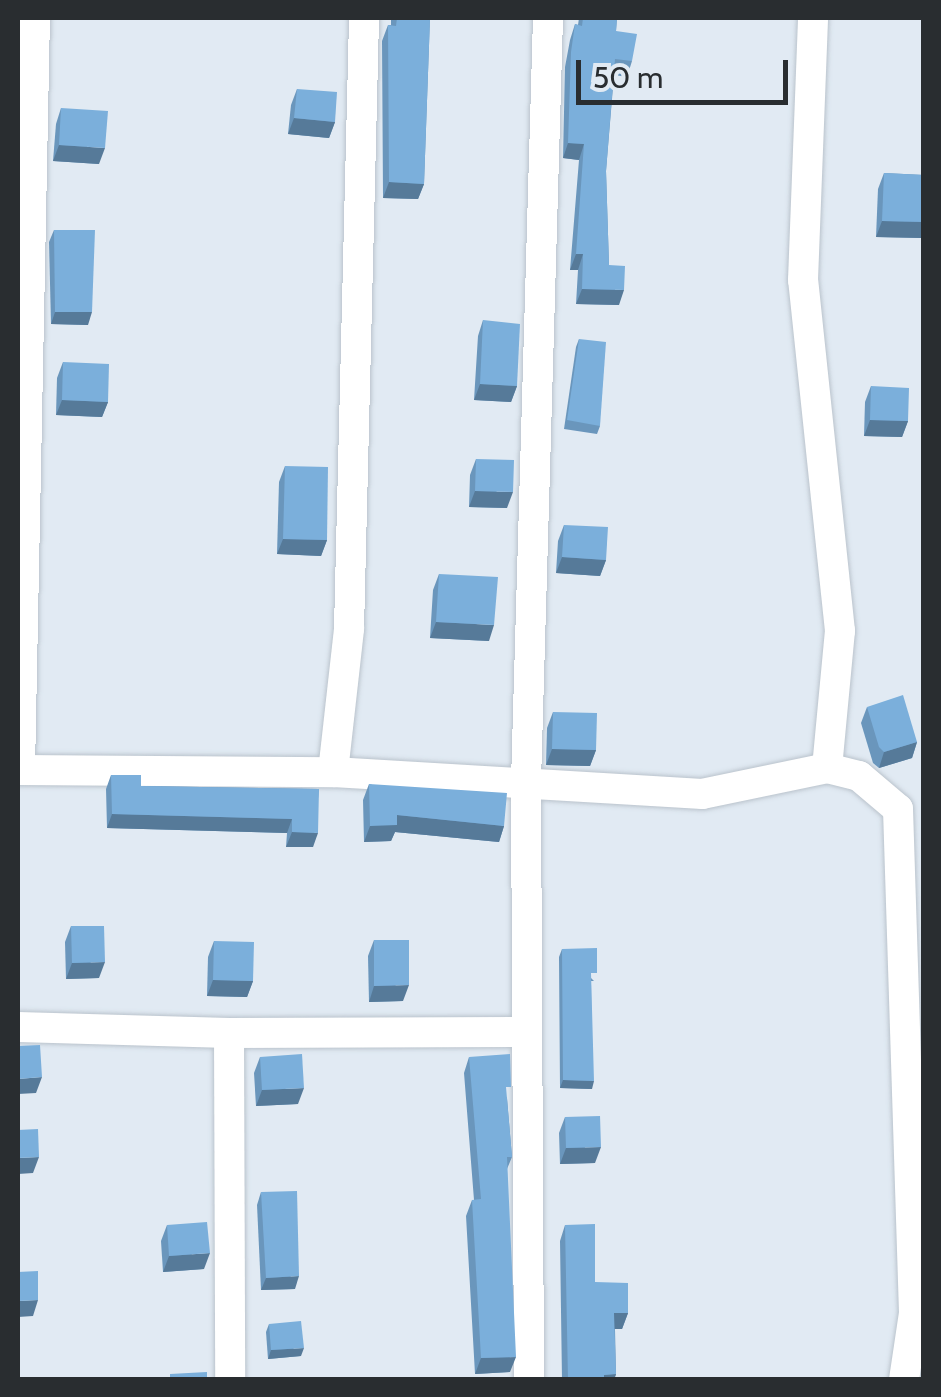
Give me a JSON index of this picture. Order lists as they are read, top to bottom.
{
  "scale_bar": "50 m"
}
